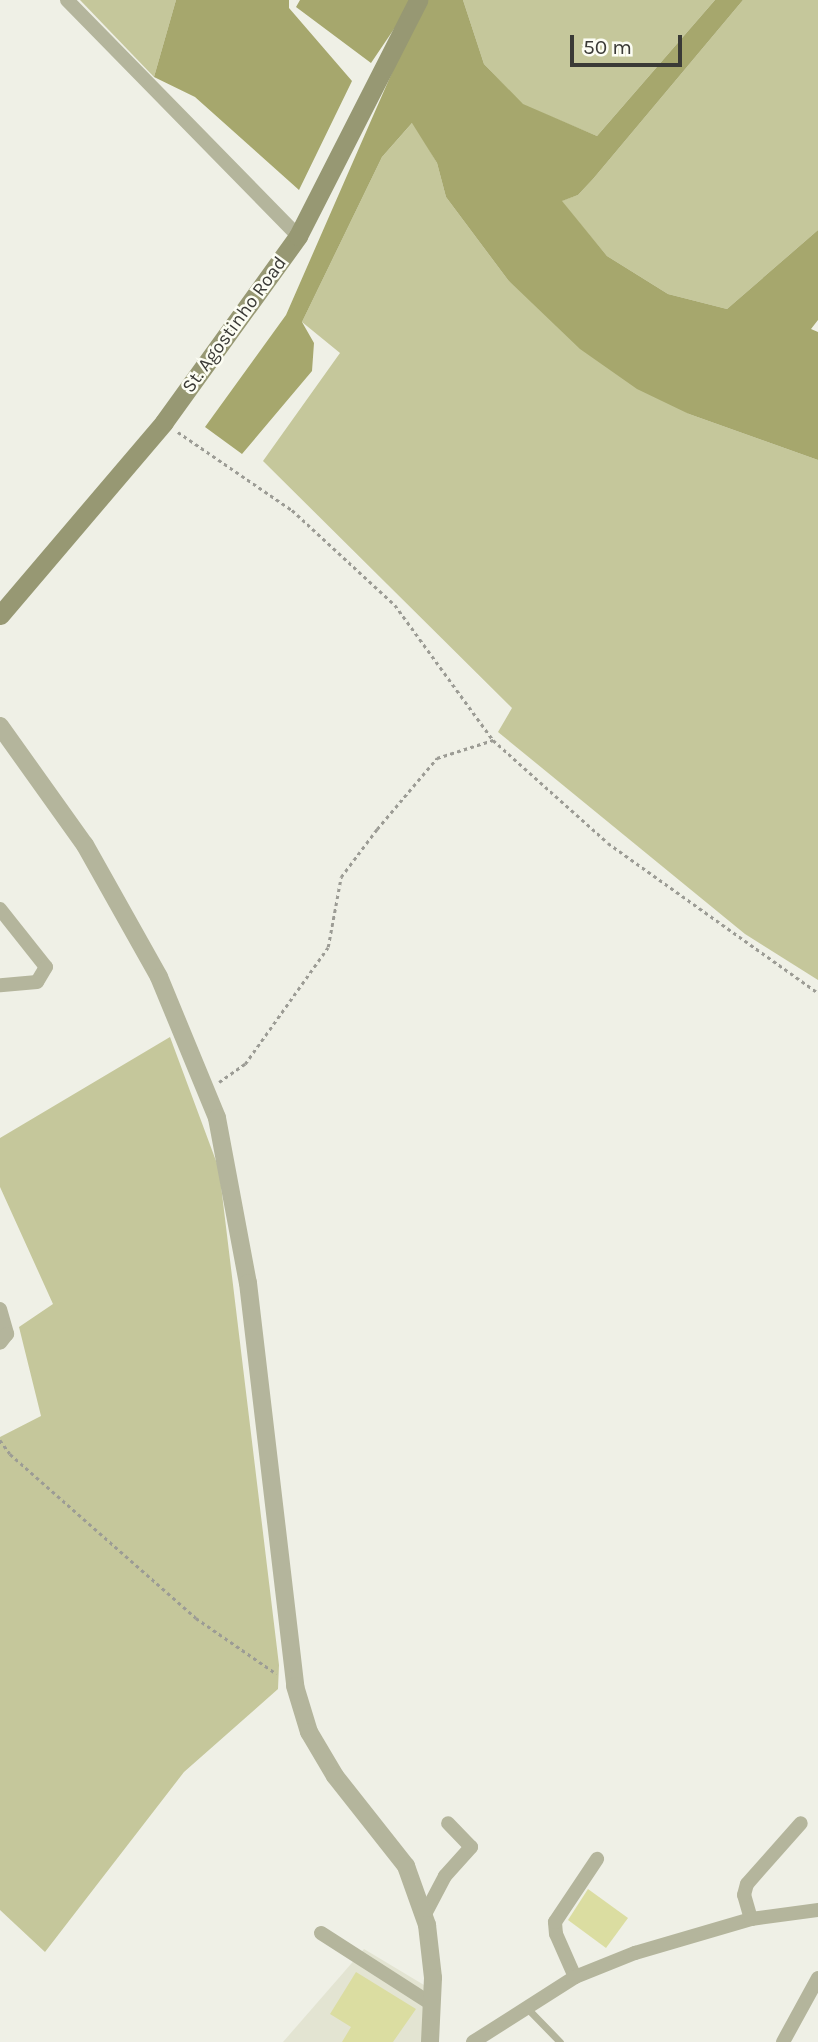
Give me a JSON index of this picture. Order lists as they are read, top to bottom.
{
  "streets": {
    "main road": ["St. Agostinho Road"]
  },
  "scale_bar": "50 m"
}
